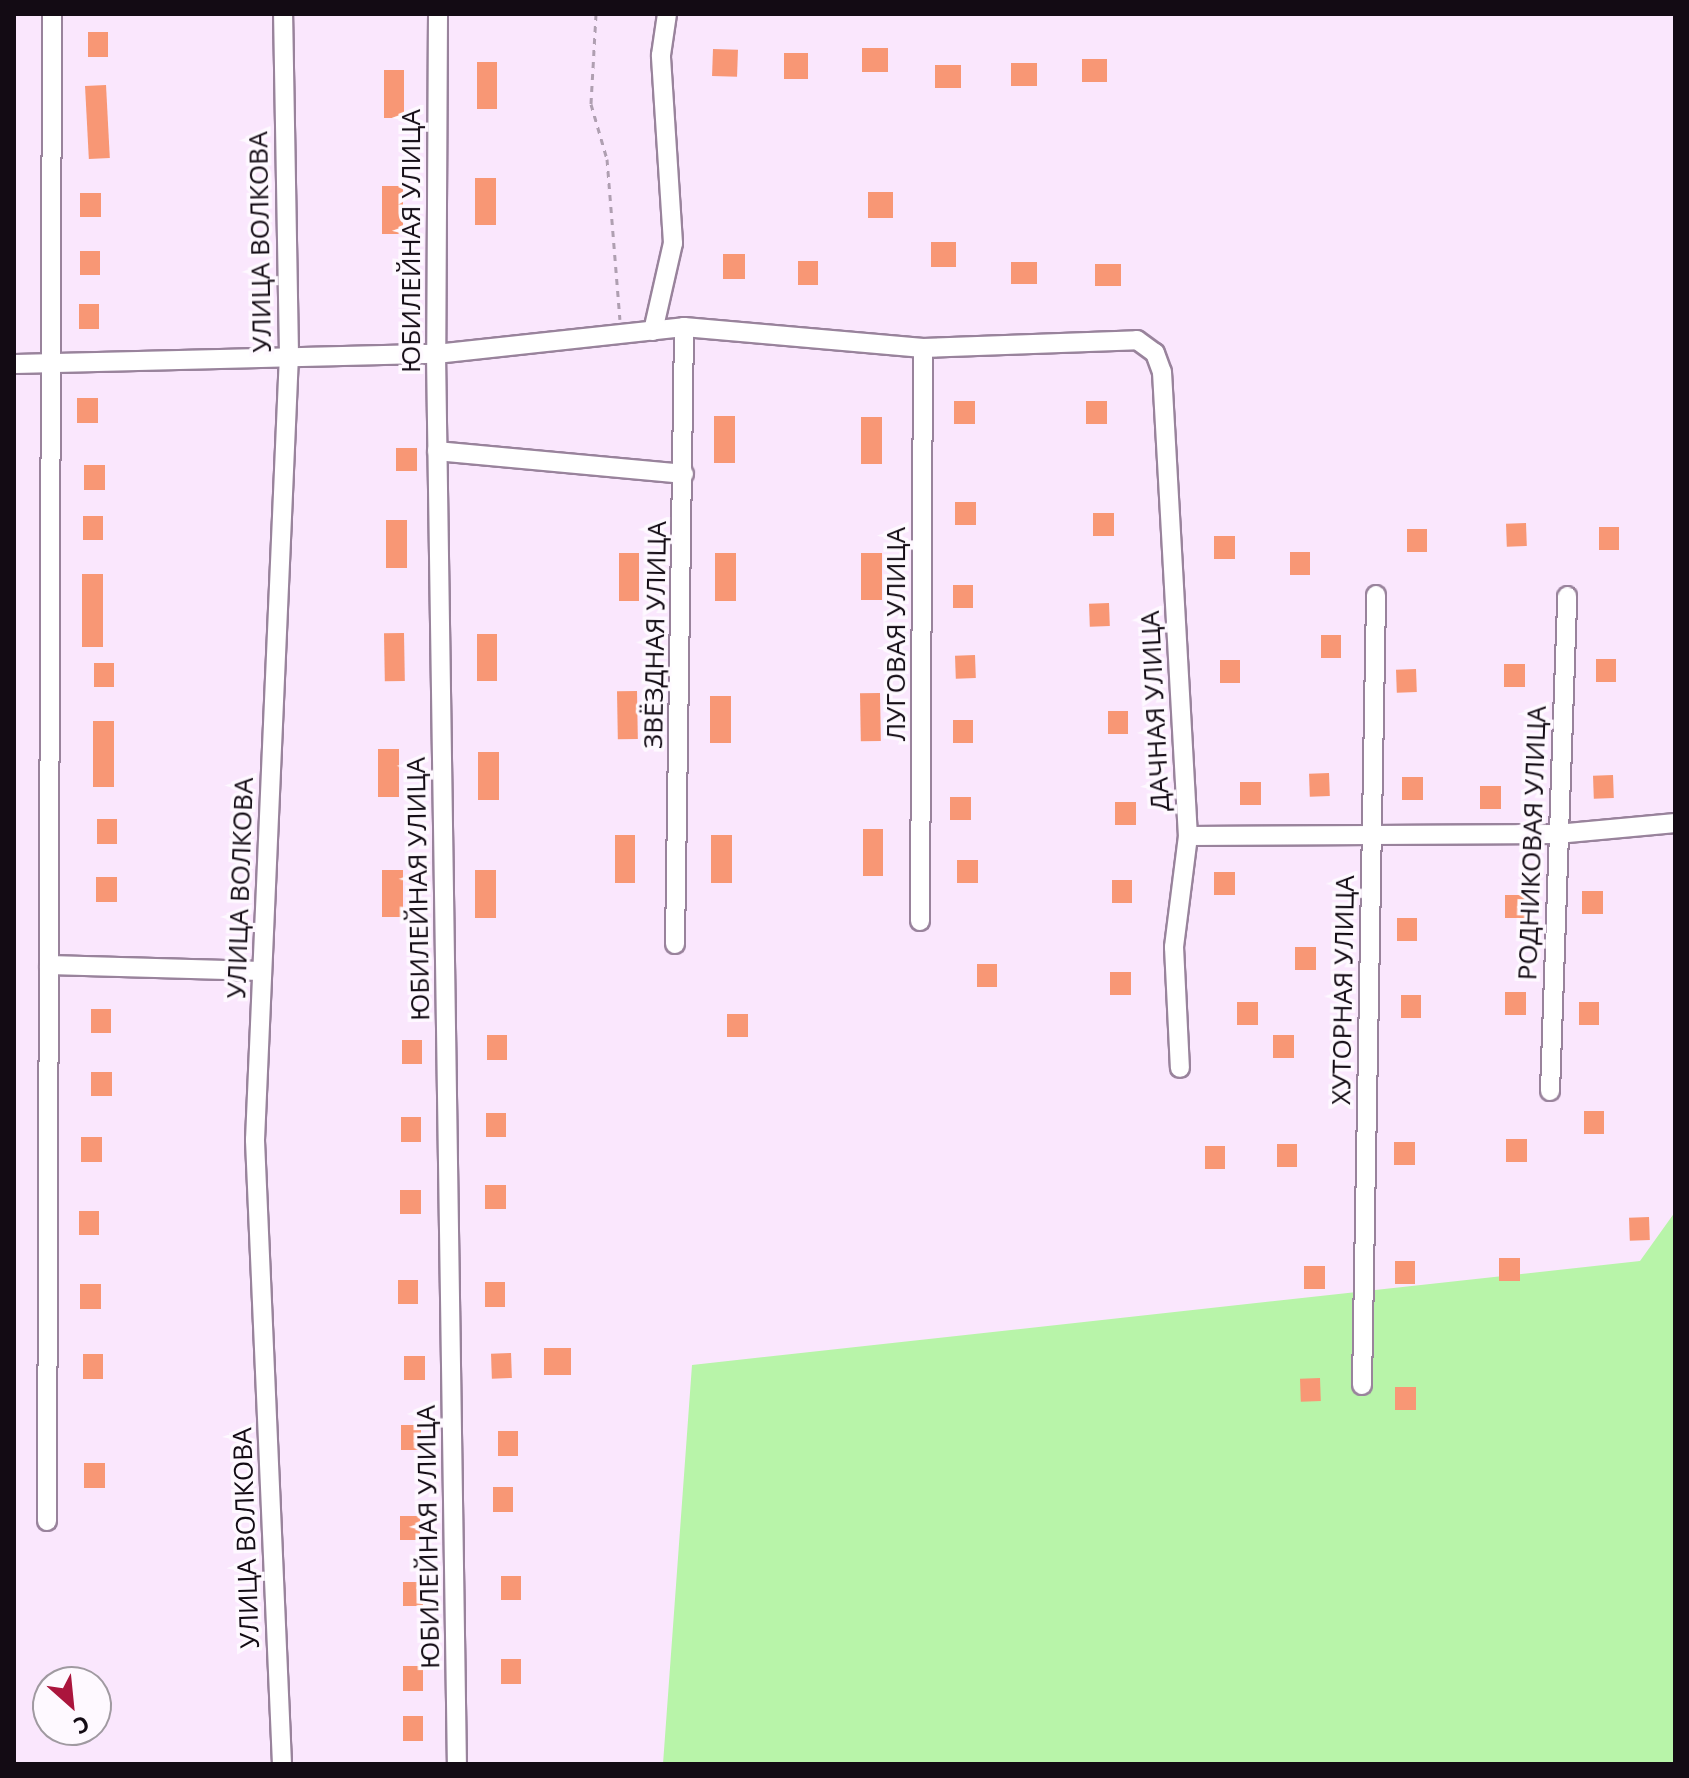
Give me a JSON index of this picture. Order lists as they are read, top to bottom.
{
  "streets": {
    "street": [
      "ЮБИЛЕЙНАЯ УЛИЦА",
      "УЛИЦА ВОЛКОВА",
      "ЛУГОВАЯ УЛИЦА",
      "ЗВЁЗДНАЯ УЛИЦА",
      "ДАЧНАЯ УЛИЦА",
      "РОДНИКОВАЯ УЛИЦА",
      "ХУТОРНАЯ УЛИЦА"
    ]
  },
  "crossings": [
    ["ЛУГОВАЯ УЛИЦА", "ДАЧНАЯ УЛИЦА"]
  ],
  "north": "bottom right"
}
